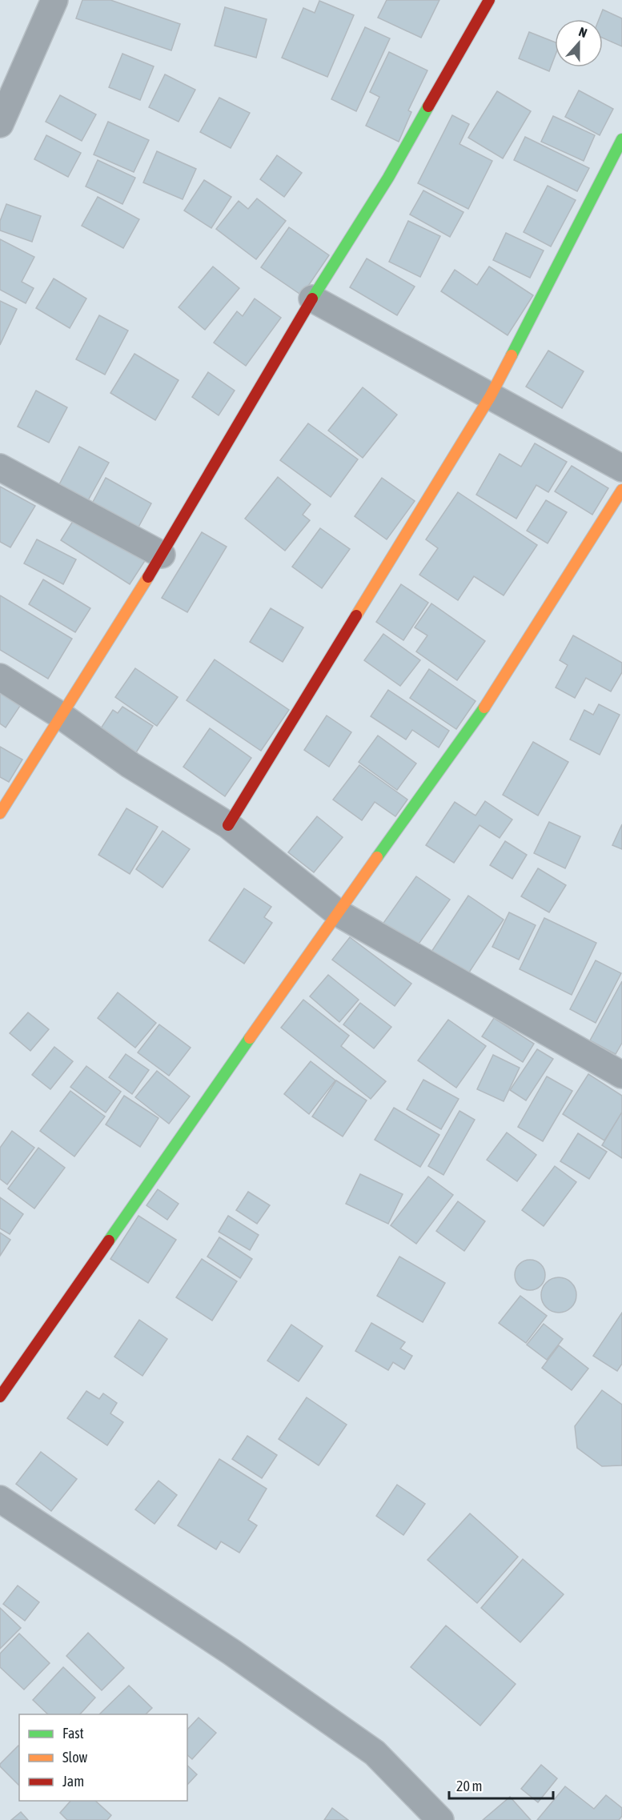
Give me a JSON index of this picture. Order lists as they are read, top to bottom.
{
  "legend": ["Fast", "Slow", "Jam"],
  "scale_bar": "20 m",
  "north": "top"
}
